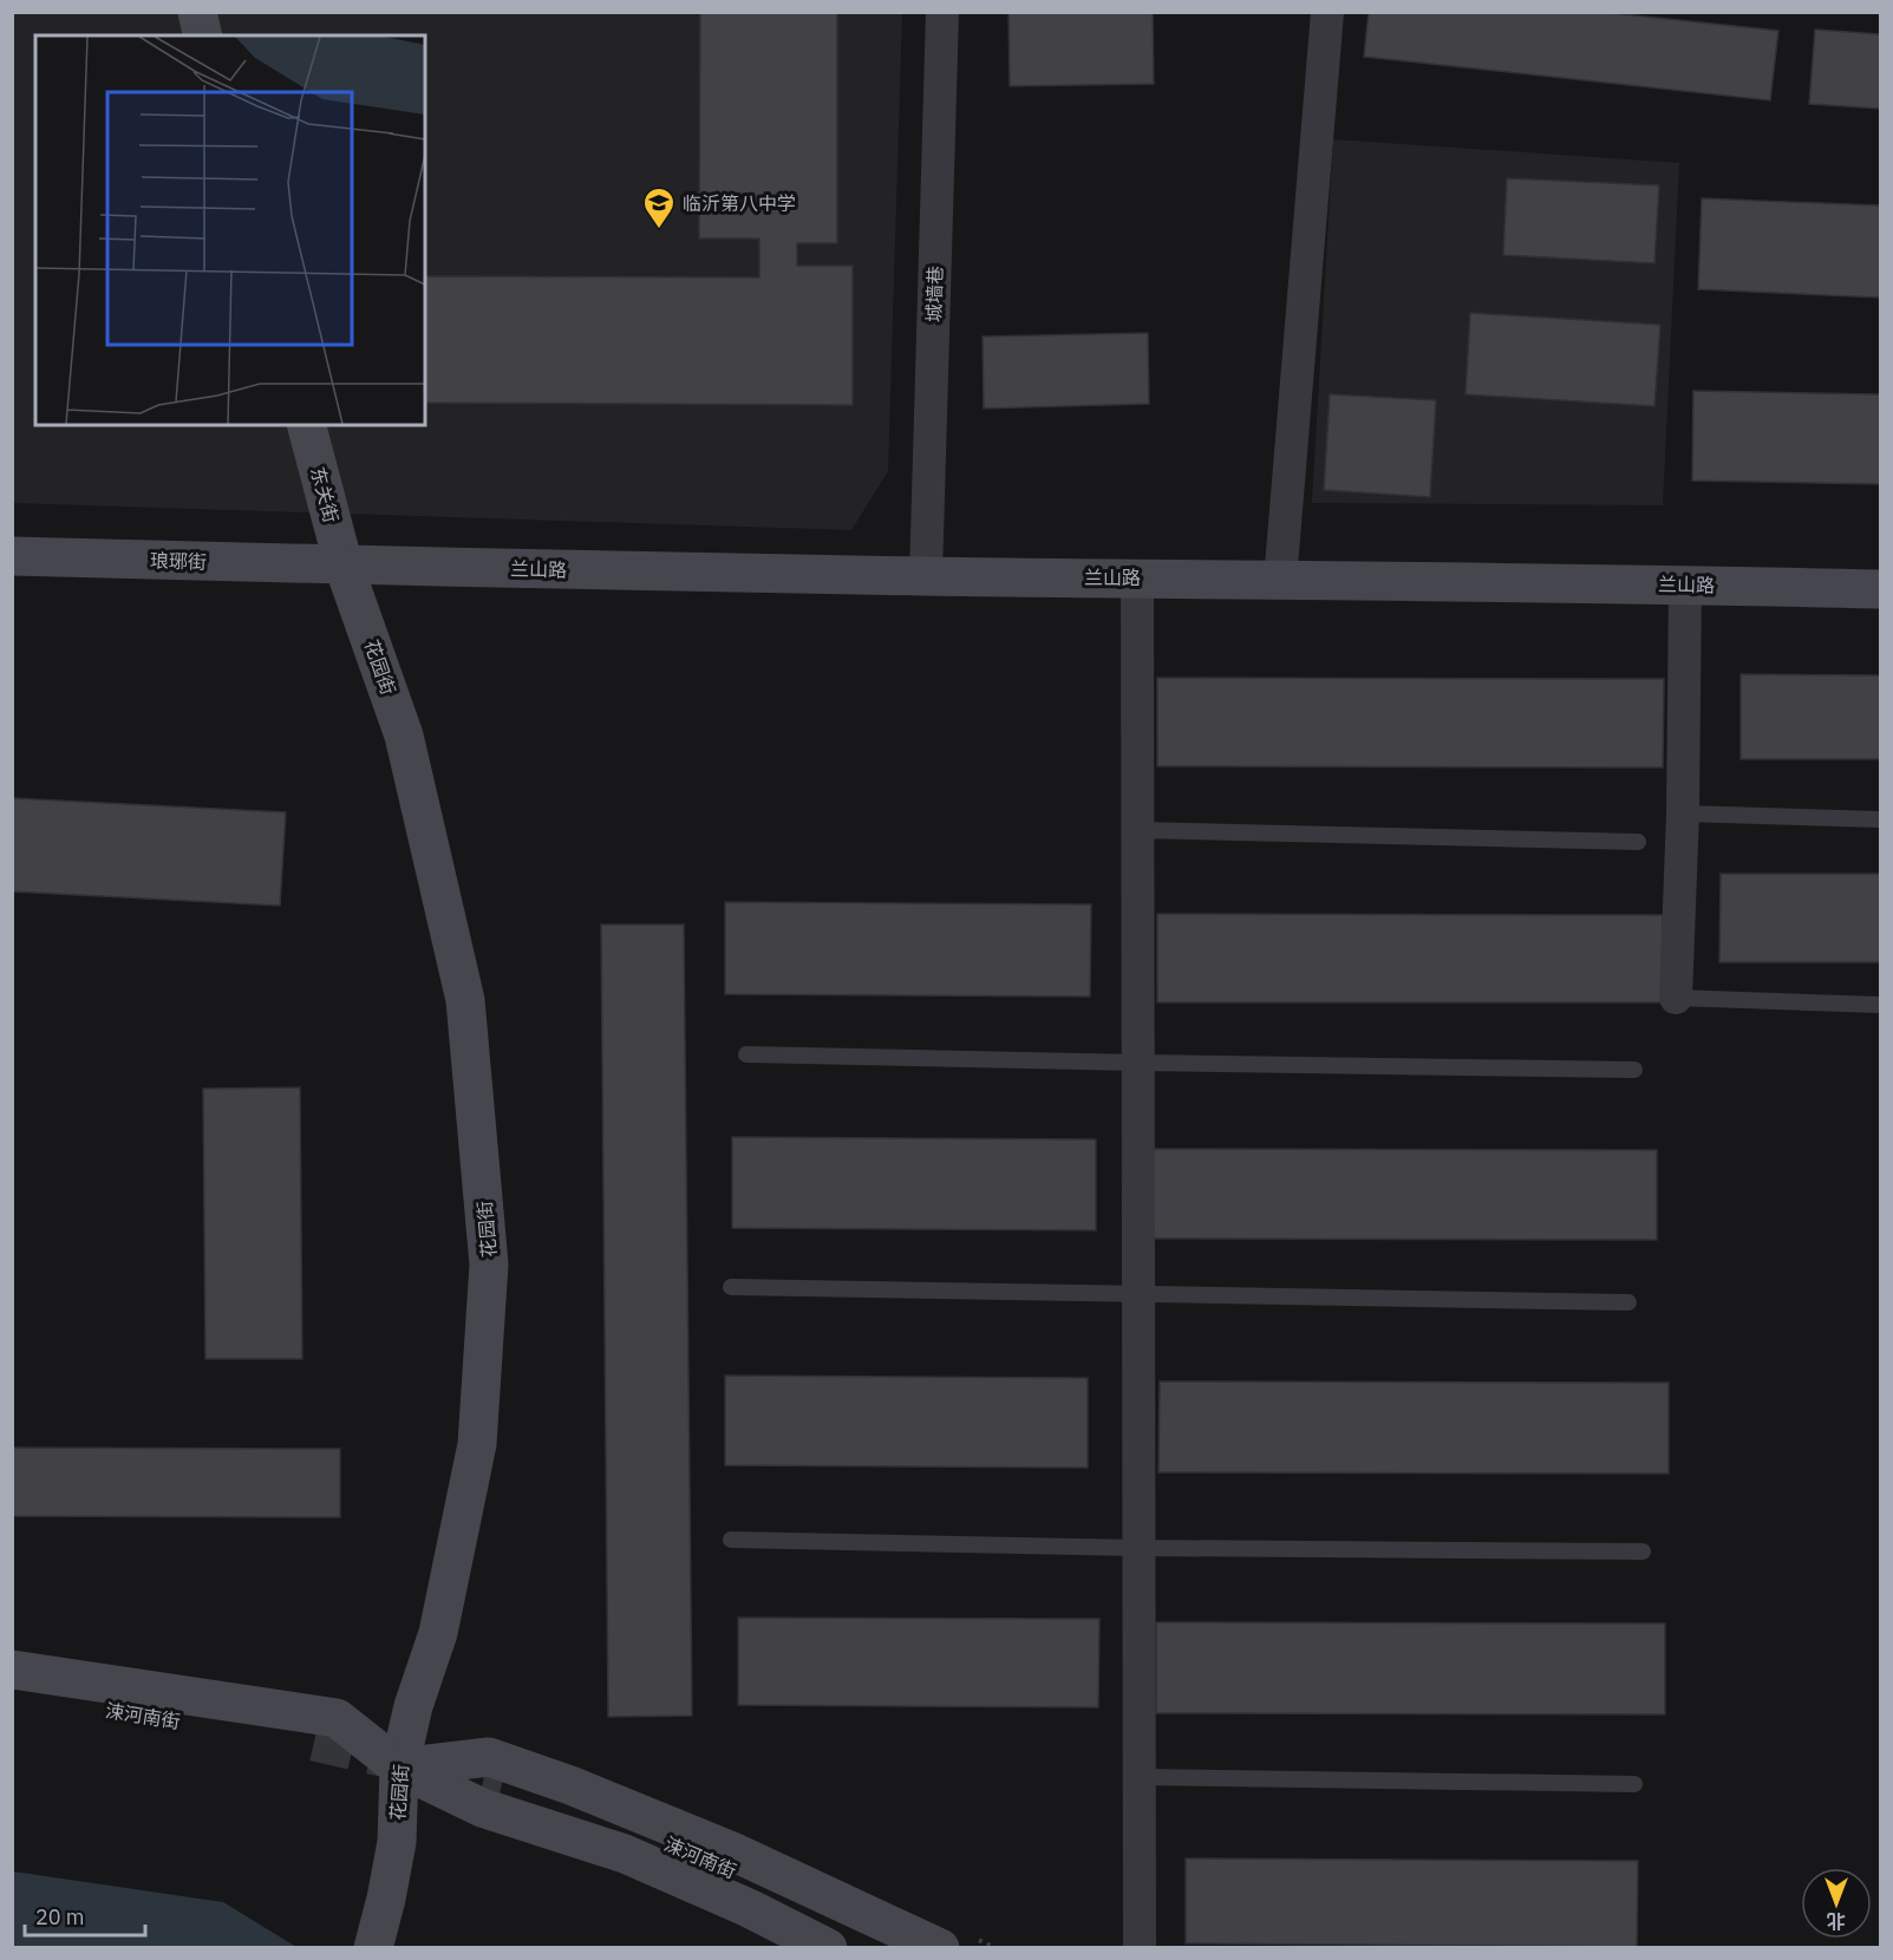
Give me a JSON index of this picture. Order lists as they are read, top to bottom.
{
  "streets": {
    "street": [
      "城墙巷",
      "东关街",
      "琅琊街",
      "兰山路",
      "花园街",
      "涑河南街"
    ]
  },
  "crossings": [
    ["城墙巷", "兰山路"],
    ["东关街", "琅琊街"],
    ["东关街", "兰山路"],
    ["东关街", "花园街"],
    ["琅琊街", "兰山路"],
    ["琅琊街", "花园街"],
    ["兰山路", "花园街"]
  ],
  "places": {
    "school or university": ["临沂第八中学"]
  },
  "scale_bar": "20 m",
  "north": "bottom"
}
